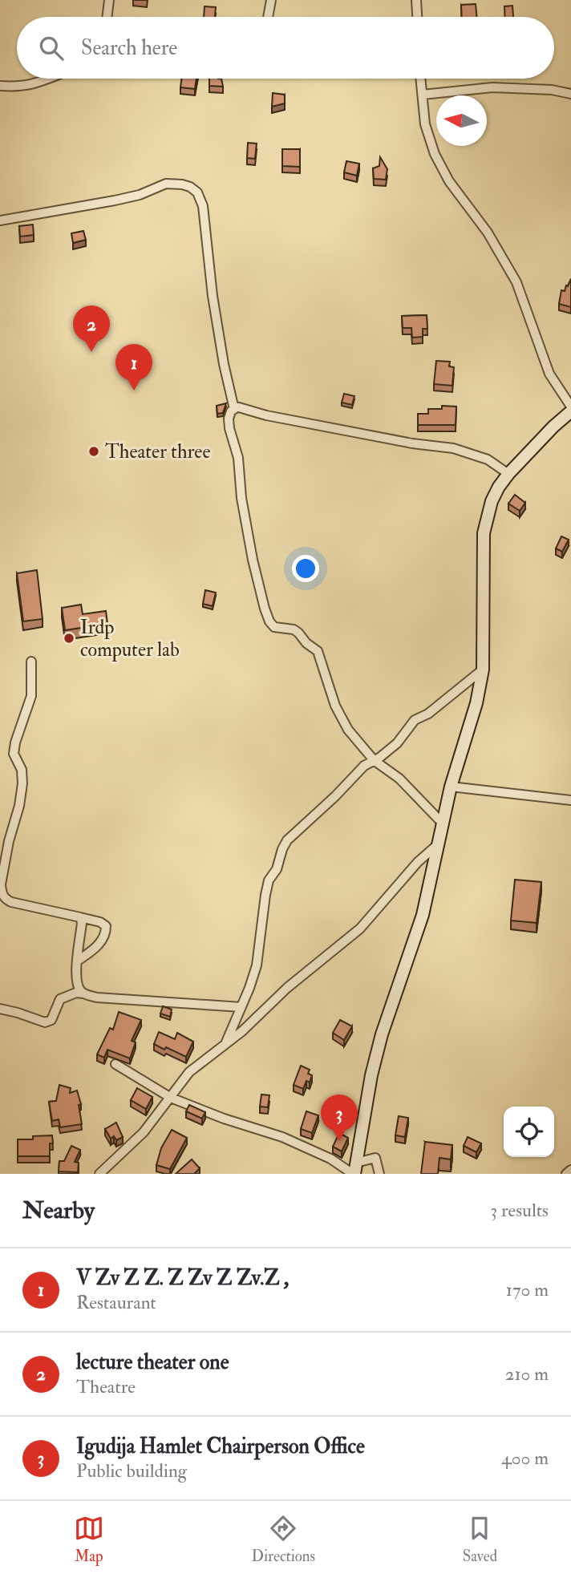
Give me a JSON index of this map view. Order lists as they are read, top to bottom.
{
  "places": ["Theater three", "Irdp computer lab"],
  "north": "left",
  "page": {
    "search": "Search here",
    "pins": ["2", "1", "3"],
    "heading": ["Nearby", "3 results"],
    "list": [
      {
        "mark": "1",
        "name": "V Zv Z Z. Z Zv Z Zv.Z ,",
        "note": "Restaurant",
        "value": "170 m"
      },
      {
        "mark": "2",
        "name": "lecture theater one",
        "note": "Theatre",
        "value": "210 m"
      },
      {
        "mark": "3",
        "name": "Igudija Hamlet Chairperson Office",
        "note": "Public building",
        "value": "400 m"
      }
    ],
    "nav": ["Map", "Directions", "Saved"]
  }
}
